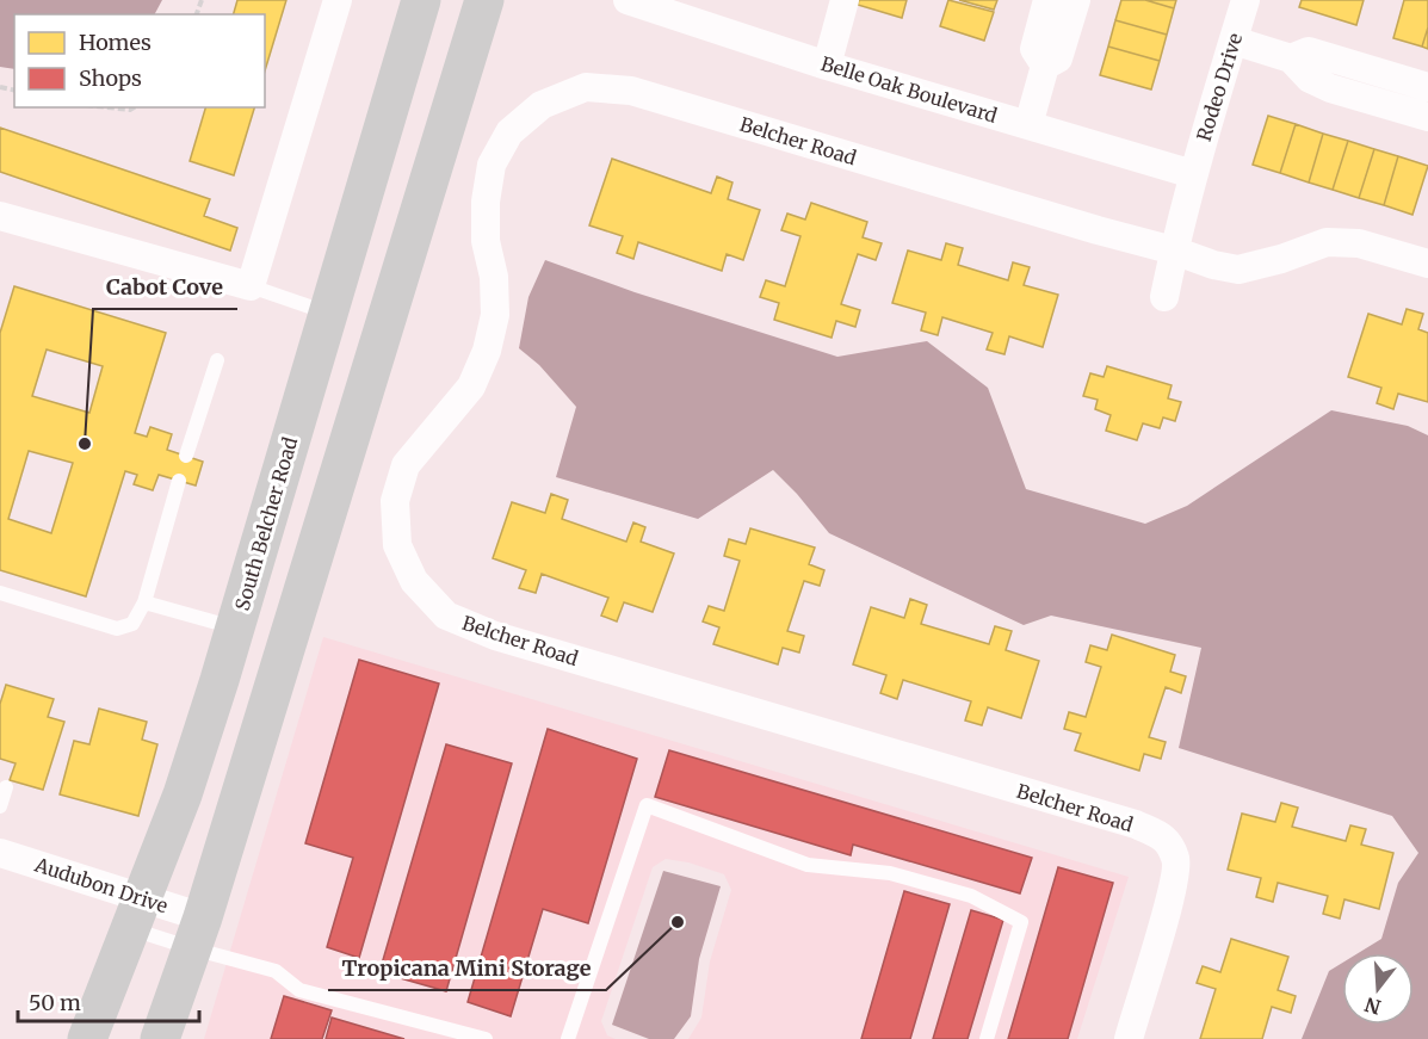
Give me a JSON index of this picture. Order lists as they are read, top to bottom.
{
  "streets": {
    "main road": ["South Belcher Road"],
    "street": [
      "Rodeo Drive",
      "Belle Oak Boulevard",
      "Belcher Road",
      "Audubon Drive"
    ]
  },
  "crossings": [
    ["Rodeo Drive", "Belle Oak Boulevard"],
    ["South Belcher Road", "Audubon Drive"]
  ],
  "places": ["Cabot Cove", "Tropicana Mini Storage"],
  "legend": ["Homes", "Shops"],
  "scale_bar": "50 m",
  "north": "bottom"
}
